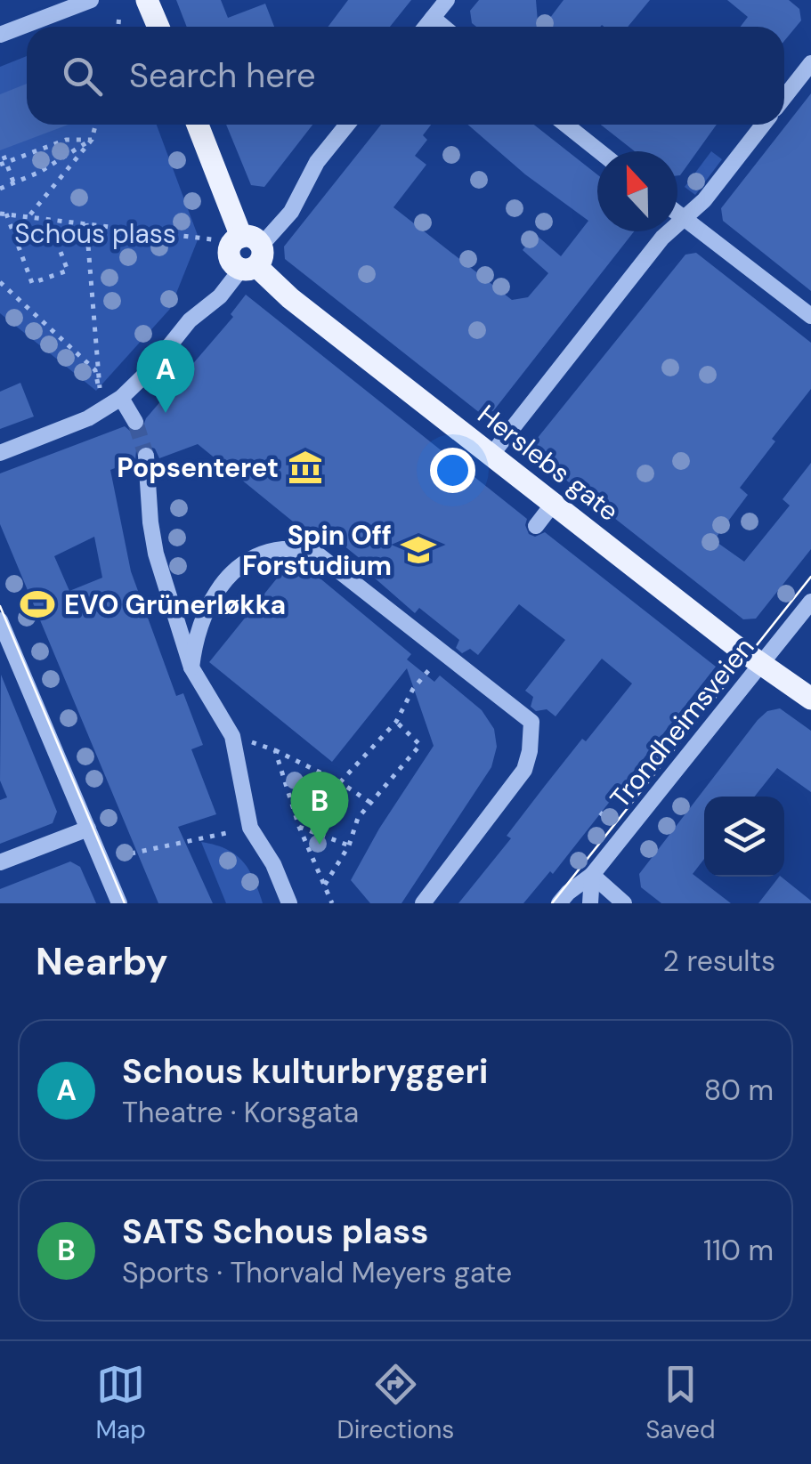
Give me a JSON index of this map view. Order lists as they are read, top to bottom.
{
  "streets": {
    "main road": ["Herslebs gate"],
    "street": ["Trondheimsveien"]
  },
  "crossings": [
    ["Herslebs gate", "Trondheimsveien"]
  ],
  "parks": ["Schous plass"],
  "places": {
    "museum": ["Popsenteret"],
    "school or university": ["Spin Off Forstudium"],
    "sports": ["EVO Grünerløkka"]
  },
  "north": "top",
  "page": {
    "search": "Search here",
    "pins": ["A", "B"],
    "heading": ["Nearby", "2 results"],
    "list": [
      {
        "mark": "A",
        "name": "Schous kulturbryggeri",
        "note": "Theatre · Korsgata",
        "value": "80 m"
      },
      {
        "mark": "B",
        "name": "SATS Schous plass",
        "note": "Sports · Thorvald Meyers gate",
        "value": "110 m"
      }
    ],
    "nav": ["Map", "Directions", "Saved"]
  }
}
